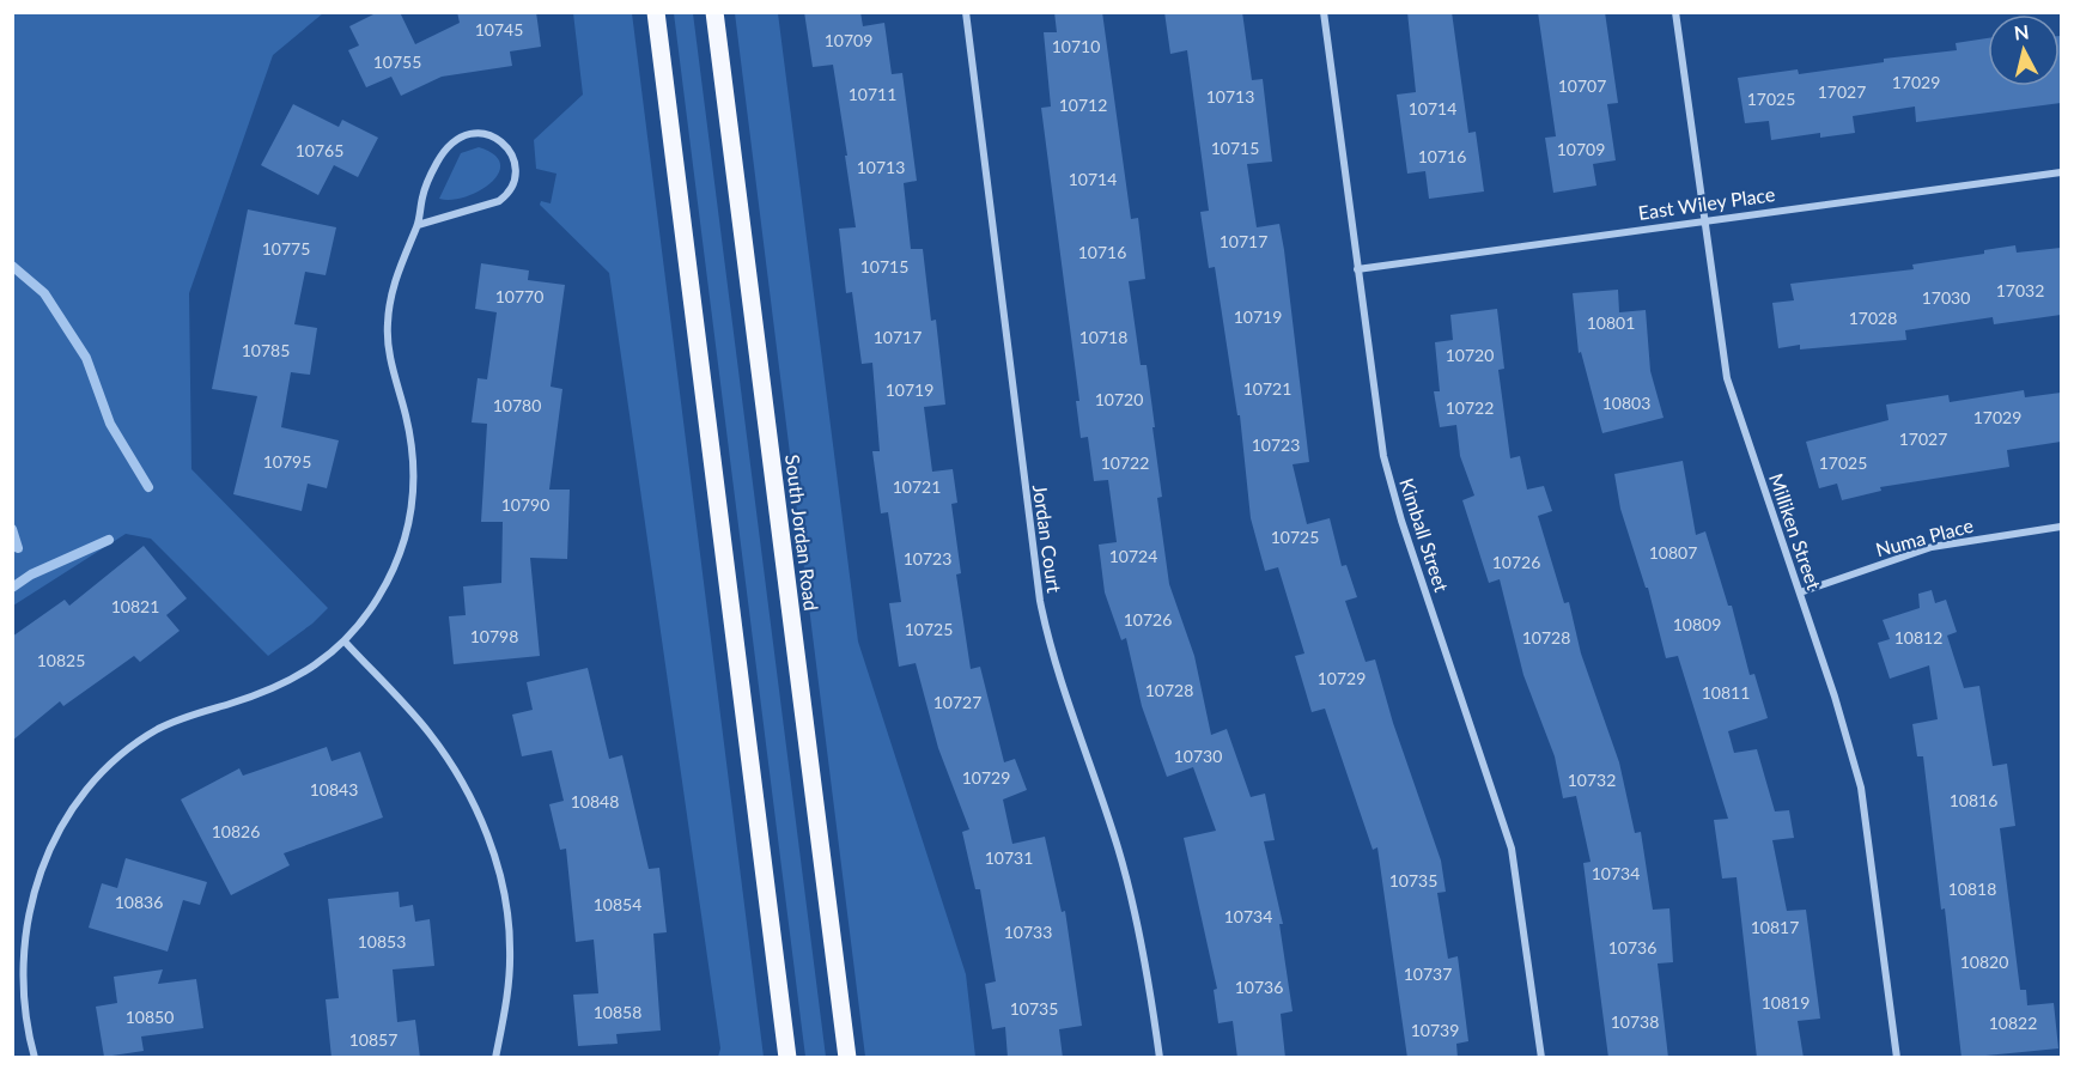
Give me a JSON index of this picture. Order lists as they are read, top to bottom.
{
  "streets": {
    "main road": ["South Jordan Road"],
    "street": [
      "East Wiley Place",
      "Milliken Street",
      "Kimball Street",
      "Numa Place",
      "Jordan Court"
    ]
  },
  "crossings": [
    ["East Wiley Place", "Milliken Street"],
    ["East Wiley Place", "Kimball Street"],
    ["Milliken Street", "Numa Place"]
  ],
  "house_numbers": [
    "10745",
    "10709",
    "10710",
    "10755",
    "17029",
    "10707",
    "17027",
    "10711",
    "10713",
    "17025",
    "10712",
    "10714",
    "10715",
    "10709",
    "10765",
    "10716",
    "10713",
    "10714",
    "10717",
    "10775",
    "10716",
    "10715",
    "17032",
    "10770",
    "17030",
    "10719",
    "17028",
    "10801",
    "10717",
    "10718",
    "10785",
    "10720",
    "10721",
    "10719",
    "10720",
    "10803",
    "10780",
    "10722",
    "17029",
    "17027",
    "10723",
    "10795",
    "10722",
    "17025",
    "10721",
    "10790",
    "10725",
    "10807",
    "10724",
    "10723",
    "10726",
    "10821",
    "10726",
    "10809",
    "10725",
    "10798",
    "10728",
    "10812",
    "10825",
    "10729",
    "10728",
    "10811",
    "10727",
    "10730",
    "10729",
    "10732",
    "10843",
    "10816",
    "10848",
    "10826",
    "10731",
    "10734",
    "10735",
    "10818",
    "10836",
    "10854",
    "10734",
    "10817",
    "10733",
    "10853",
    "10736",
    "10820",
    "10737",
    "10736",
    "10819",
    "10735",
    "10858",
    "10850",
    "10738",
    "10822",
    "10739",
    "10857"
  ],
  "north": "top"
}
